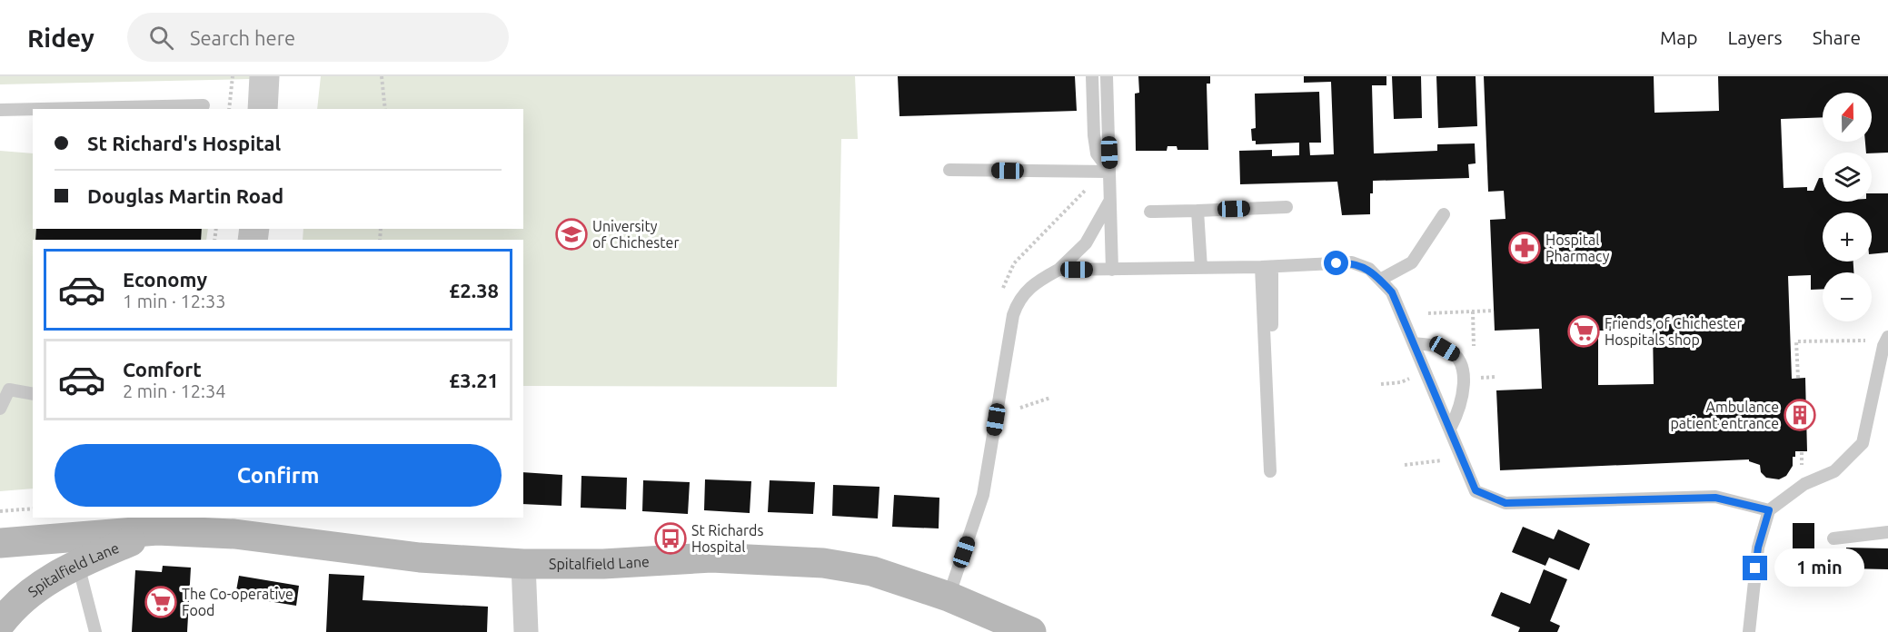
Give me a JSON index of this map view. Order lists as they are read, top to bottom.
{
  "streets": {
    "main road": ["Spitalfield Lane"]
  },
  "places": {
    "school or university": ["University of Chichester"],
    "pharmacy": ["Hospital Pharmacy"],
    "supermarket": ["Friends of Chichester Hospitals shop", "The Co-operative Food"],
    "building": ["Ambulance patient entrance"],
    "bus stop": ["St Richards Hospital"]
  },
  "north": "top",
  "page": {
    "header": "Ridey",
    "search": "Search here",
    "nav": ["Map", "Layers", "Share"],
    "map_buttons": ["+", "−"],
    "banner": ["St Richard's Hospital", "Douglas Martin Road"],
    "list": [
      {
        "name": "Economy",
        "note": "1 min · 12:33",
        "value": "£2.38"
      },
      {
        "name": "Comfort",
        "note": "2 min · 12:34",
        "value": "£3.21"
      }
    ],
    "buttons": "Confirm",
    "bubble": "1 min"
  }
}
